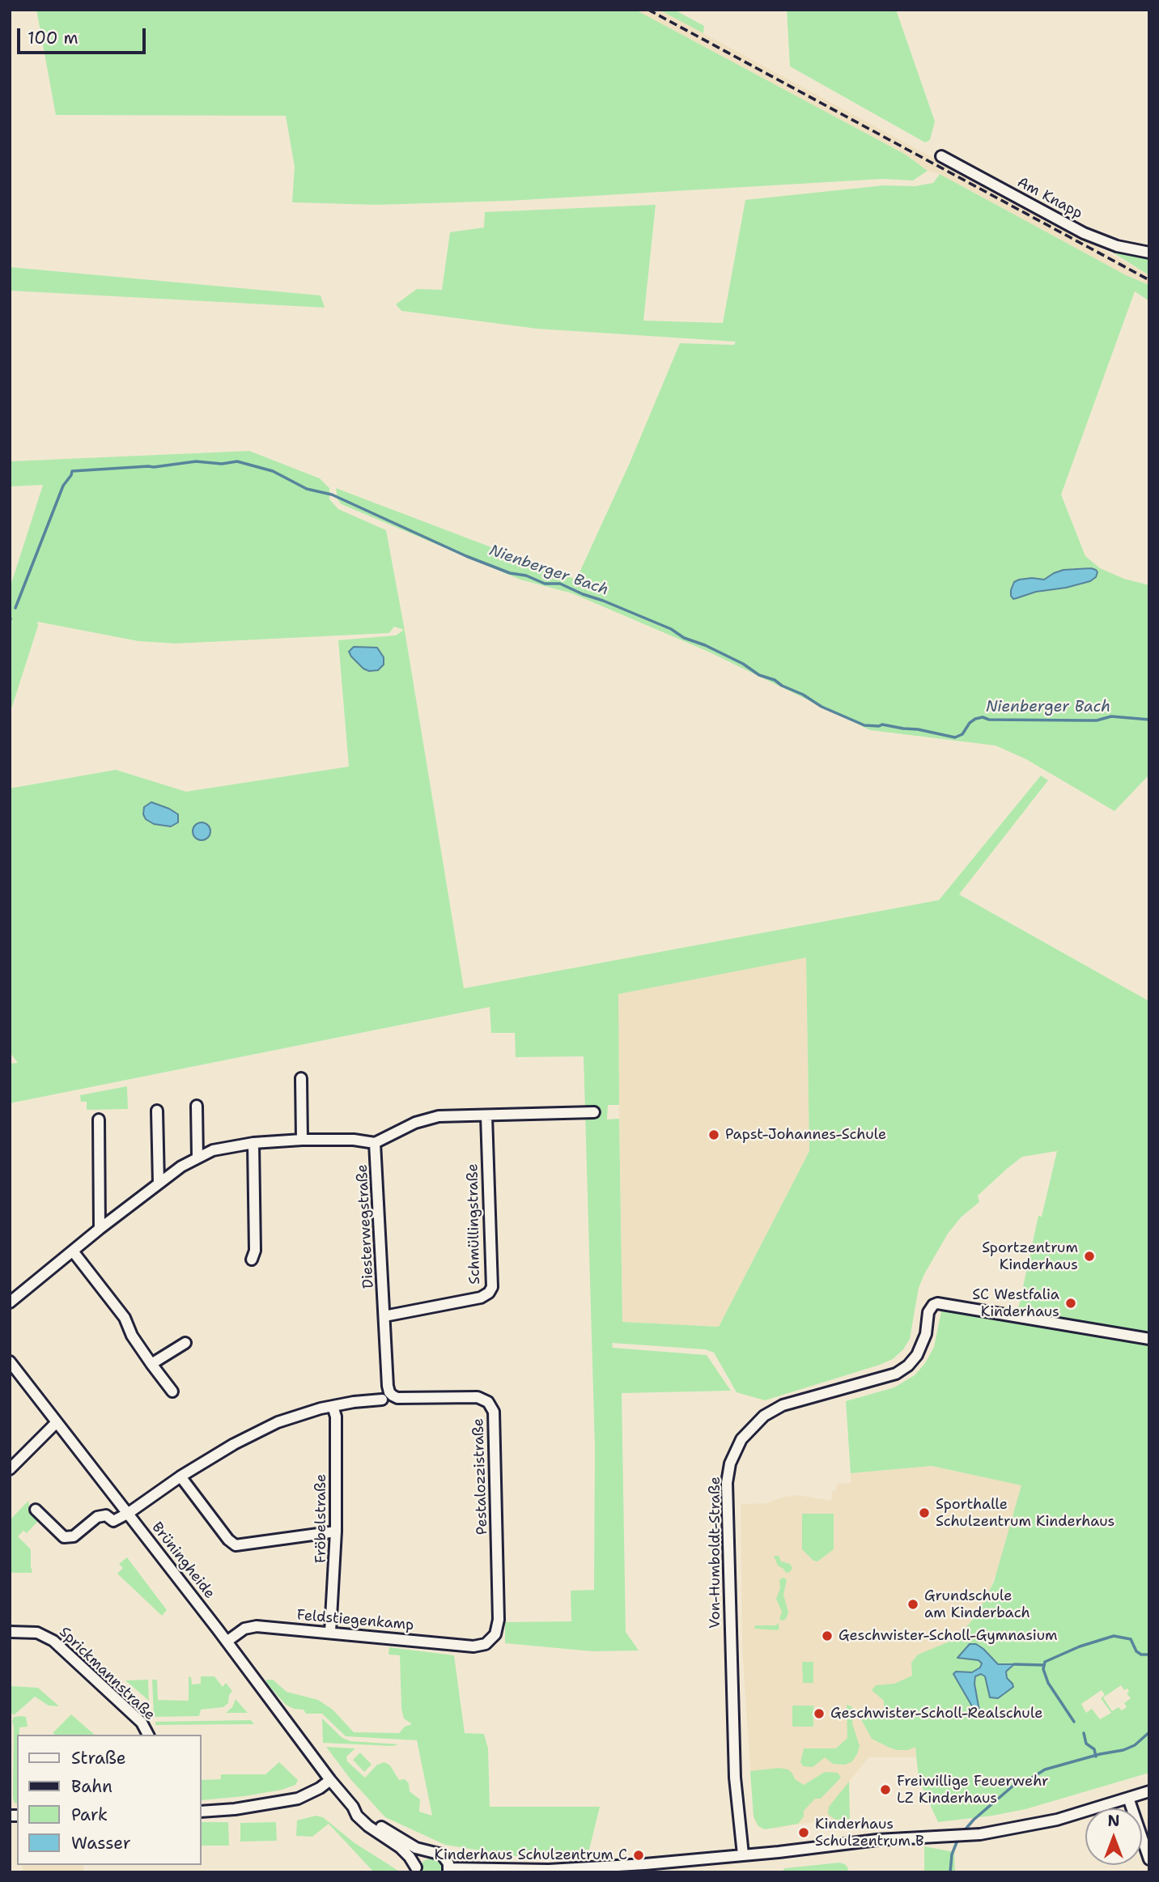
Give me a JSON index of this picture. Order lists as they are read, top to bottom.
{
  "streets": {
    "street": [
      "Am Knapp",
      "Schmüllingstraße",
      "Diesterwegstraße",
      "Pestalozzistraße",
      "Fröbelstraße",
      "Von-Humboldt-Straße",
      "Brüningheide",
      "Feldstiegenkamp",
      "Sprickmannstraße"
    ]
  },
  "crossings": [
    ["Schmüllingstraße", "Diesterwegstraße"],
    ["Diesterwegstraße", "Pestalozzistraße"],
    ["Pestalozzistraße", "Feldstiegenkamp"],
    ["Fröbelstraße", "Feldstiegenkamp"],
    ["Brüningheide", "Feldstiegenkamp"]
  ],
  "water": ["Nienberger Bach"],
  "places": [
    "Papst-Johannes-Schule",
    "Sportzentrum Kinderhaus",
    "SC Westfalia Kinderhaus",
    "Sporthalle Schulzentrum Kinderhaus",
    "Grundschule am Kinderbach",
    "Geschwister-Scholl-Gymnasium",
    "Geschwister-Scholl-Realschule",
    "Freiwillige Feuerwehr LZ Kinderhaus",
    "Kinderhaus Schulzentrum B",
    "Kinderhaus Schulzentrum C"
  ],
  "legend": [
    "Straße",
    "Bahn",
    "Park",
    "Wasser"
  ],
  "scale_bar": "100 m",
  "north": "top"
}
